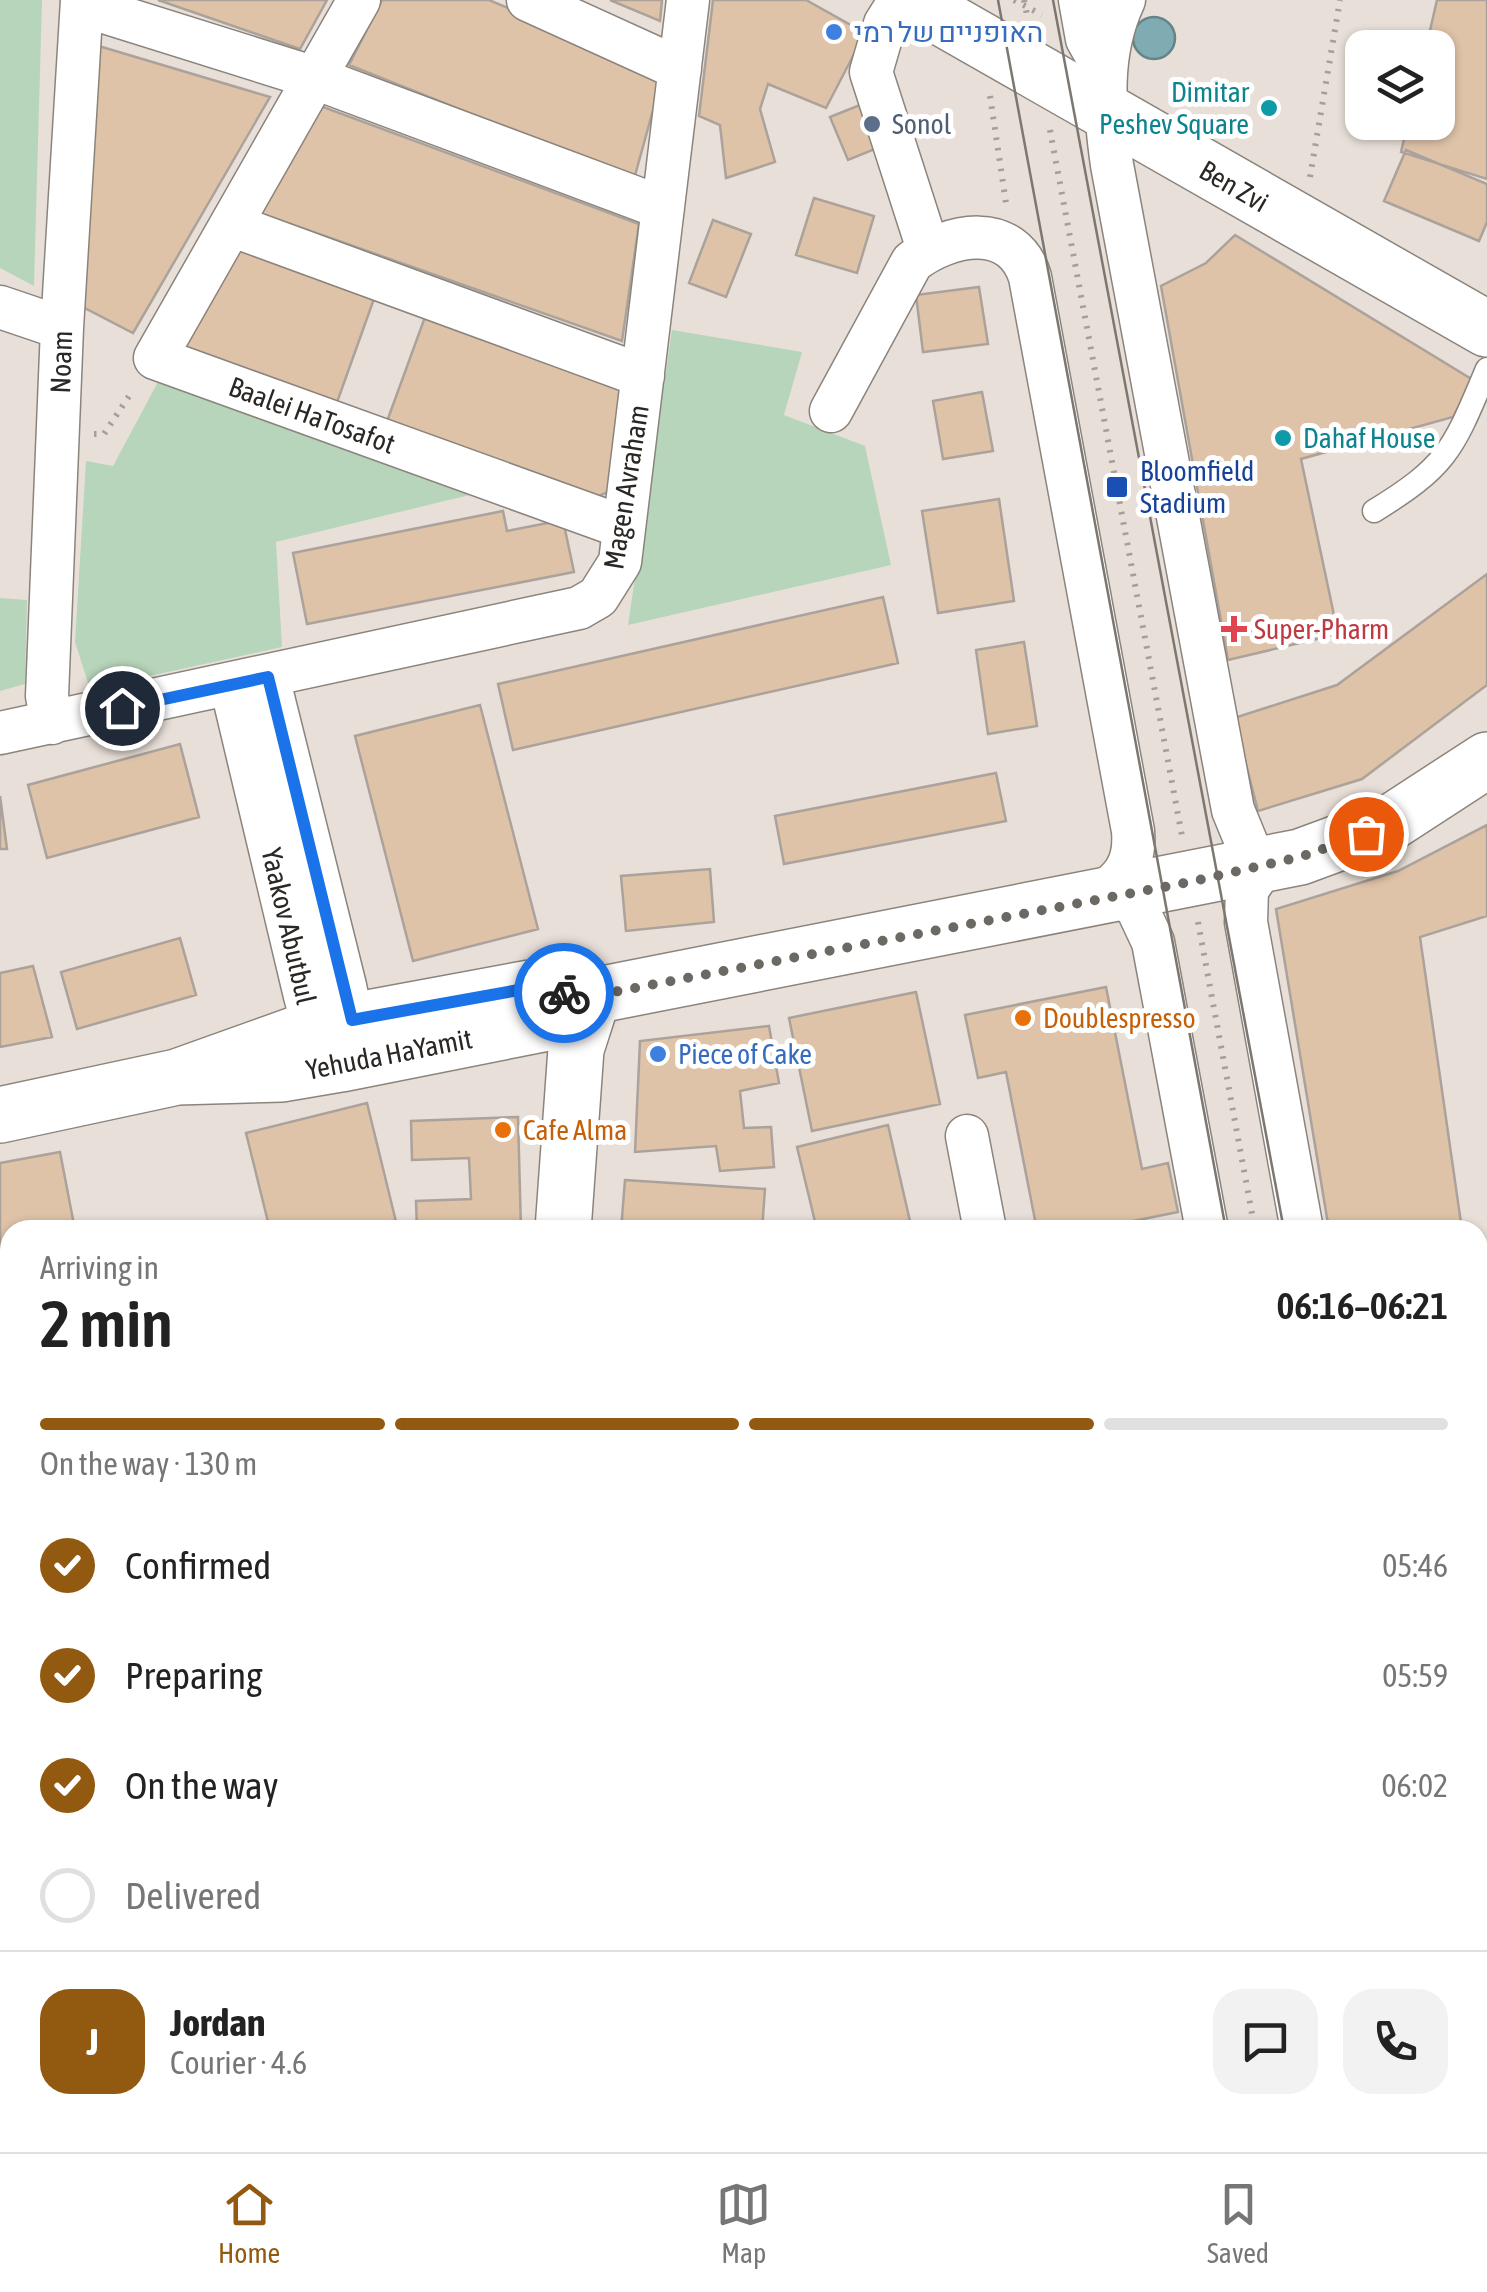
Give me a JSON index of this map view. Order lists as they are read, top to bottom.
{
  "streets": {
    "street": [
      "Ben Zvi",
      "Noam",
      "Baalei HaTosafot",
      "Magen Avraham",
      "Yaakov Abutbul",
      "Yehuda HaYamit"
    ]
  },
  "crossings": [
    ["Noam", "Magen Avraham"],
    ["Baalei HaTosafot", "Magen Avraham"],
    ["Magen Avraham", "Yaakov Abutbul"],
    ["Yaakov Abutbul", "Yehuda HaYamit"]
  ],
  "places": {
    "other": [
      "האופניים של רמי",
      "Dimitar Peshev Square",
      "Sonol",
      "Dahaf House",
      "Doublespresso",
      "Piece of Cake",
      "Cafe Alma"
    ],
    "transit": ["Bloomfield Stadium"],
    "health": ["Super-Pharm"]
  },
  "page": {
    "heading": ["2 min", "Arriving in", "06:16–06:21"],
    "panel": ["Jordan", "Courier · 4.6"],
    "bar": "On the way · 130 m",
    "list": [
      ["Confirmed", "05:46"],
      ["Preparing", "05:59"],
      ["On the way", "06:02"],
      "Delivered"
    ],
    "round": "J",
    "tabs": ["Home", "Map", "Saved"]
  }
}
